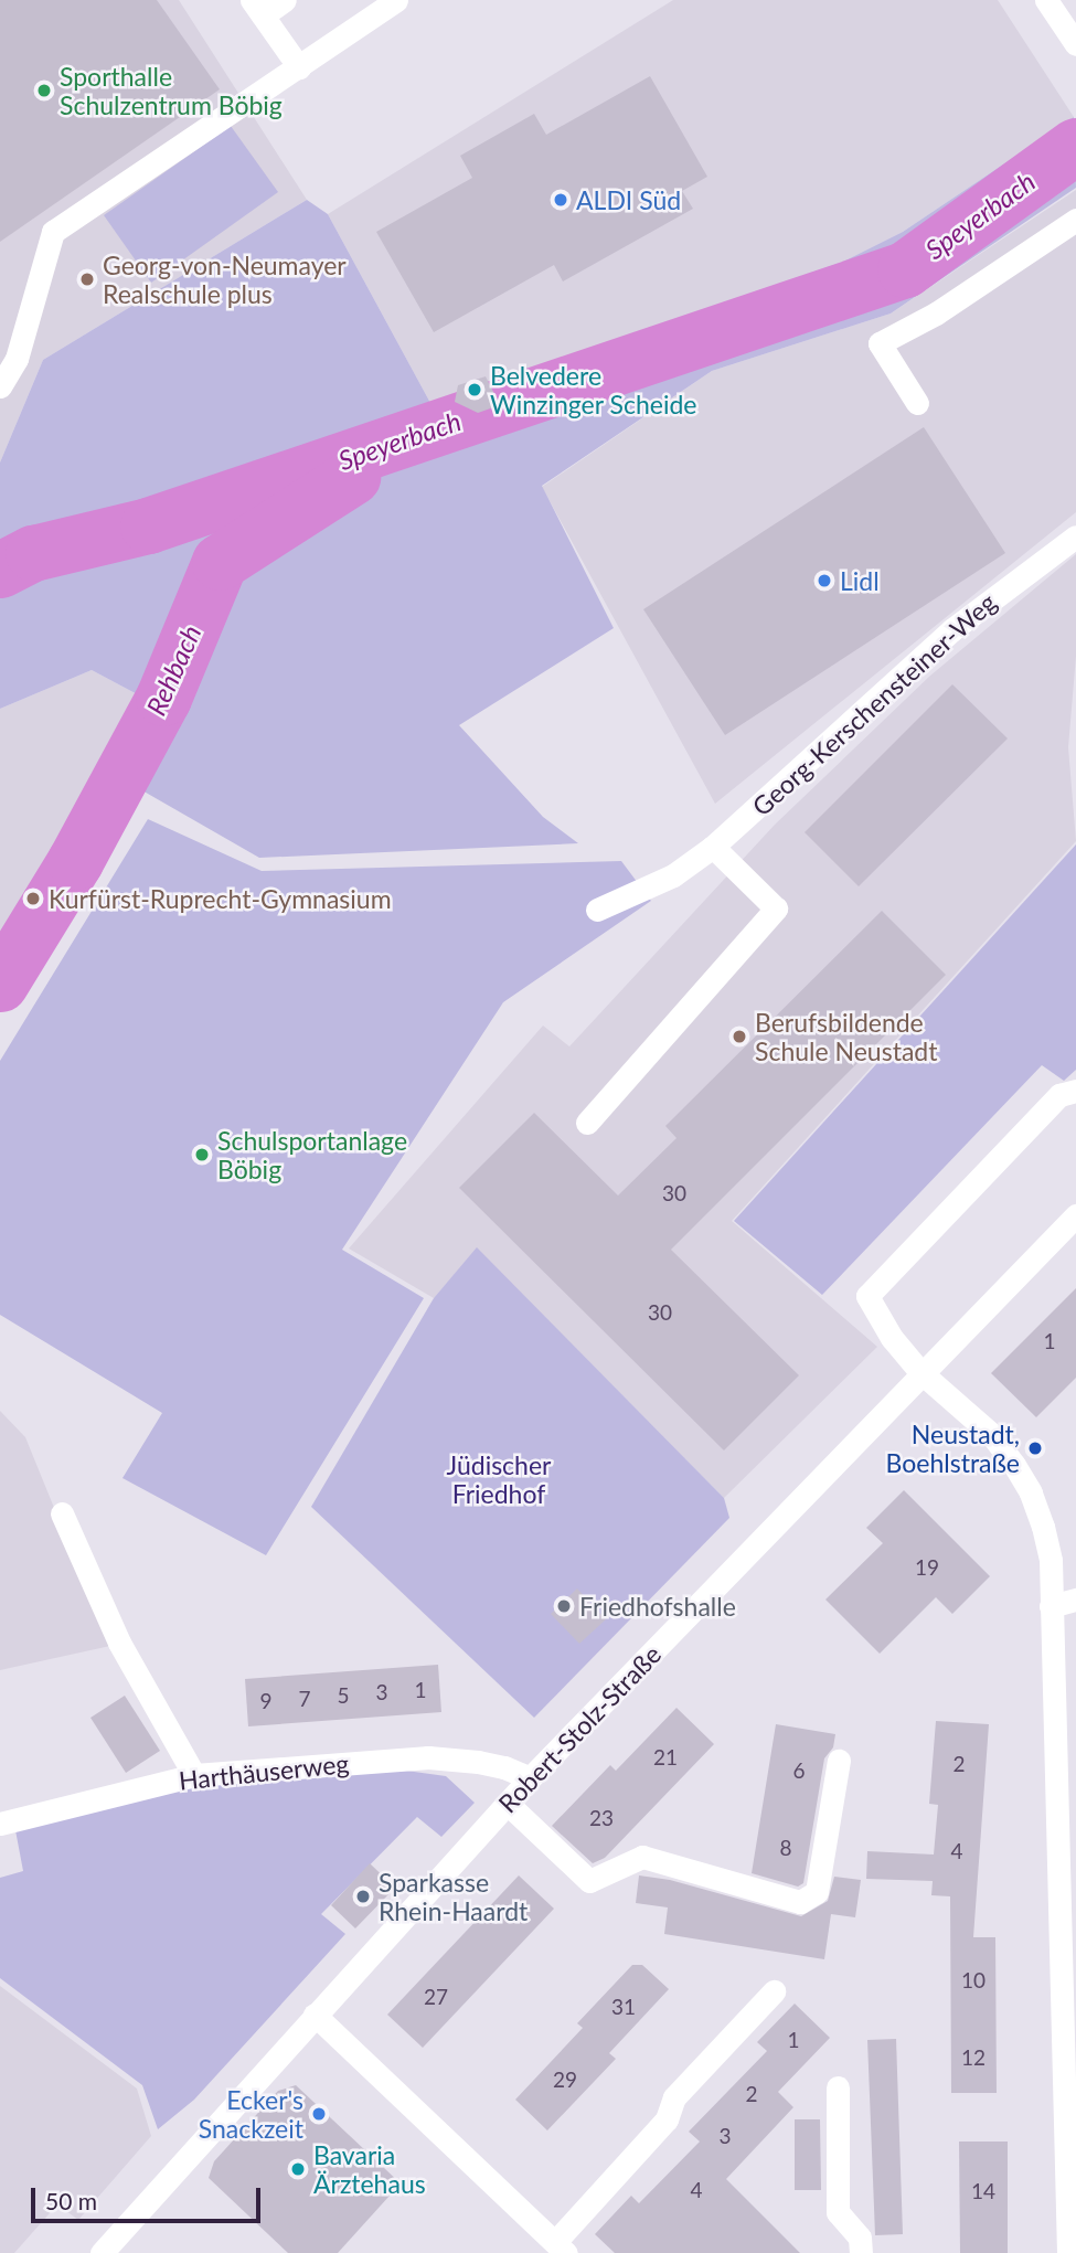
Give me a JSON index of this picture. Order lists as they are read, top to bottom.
{
  "streets": {
    "street": ["Georg-Kerschensteiner-Weg", "Robert-Stolz-Straße", "Harthäuserweg"]
  },
  "crossings": [
    ["Robert-Stolz-Straße", "Harthäuserweg"]
  ],
  "water": ["Speyerbach", "Rehbach"],
  "parks": ["Jüdischer Friedhof"],
  "places": [
    "Sporthalle Schulzentrum Böbig",
    "ALDI Süd",
    "Georg-von-Neumayer Realschule plus",
    "Belvedere Winzinger Scheide",
    "Lidl",
    "Kurfürst-Ruprecht-Gymnasium",
    "Berufsbildende Schule Neustadt",
    "Schulsportanlage Böbig",
    "Neustadt, Boehlstraße",
    "Friedhofshalle",
    "Sparkasse Rhein-Haardt",
    "Ecker's Snackzeit",
    "Bavaria Ärztehaus"
  ],
  "house_numbers": [
    "30",
    "30",
    "1",
    "19",
    "1",
    "3",
    "5",
    "7",
    "9",
    "21",
    "2",
    "6",
    "23",
    "8",
    "4",
    "10",
    "27",
    "31",
    "1",
    "12",
    "29",
    "2",
    "3",
    "4",
    "14"
  ],
  "scale_bar": "50 m"
}
